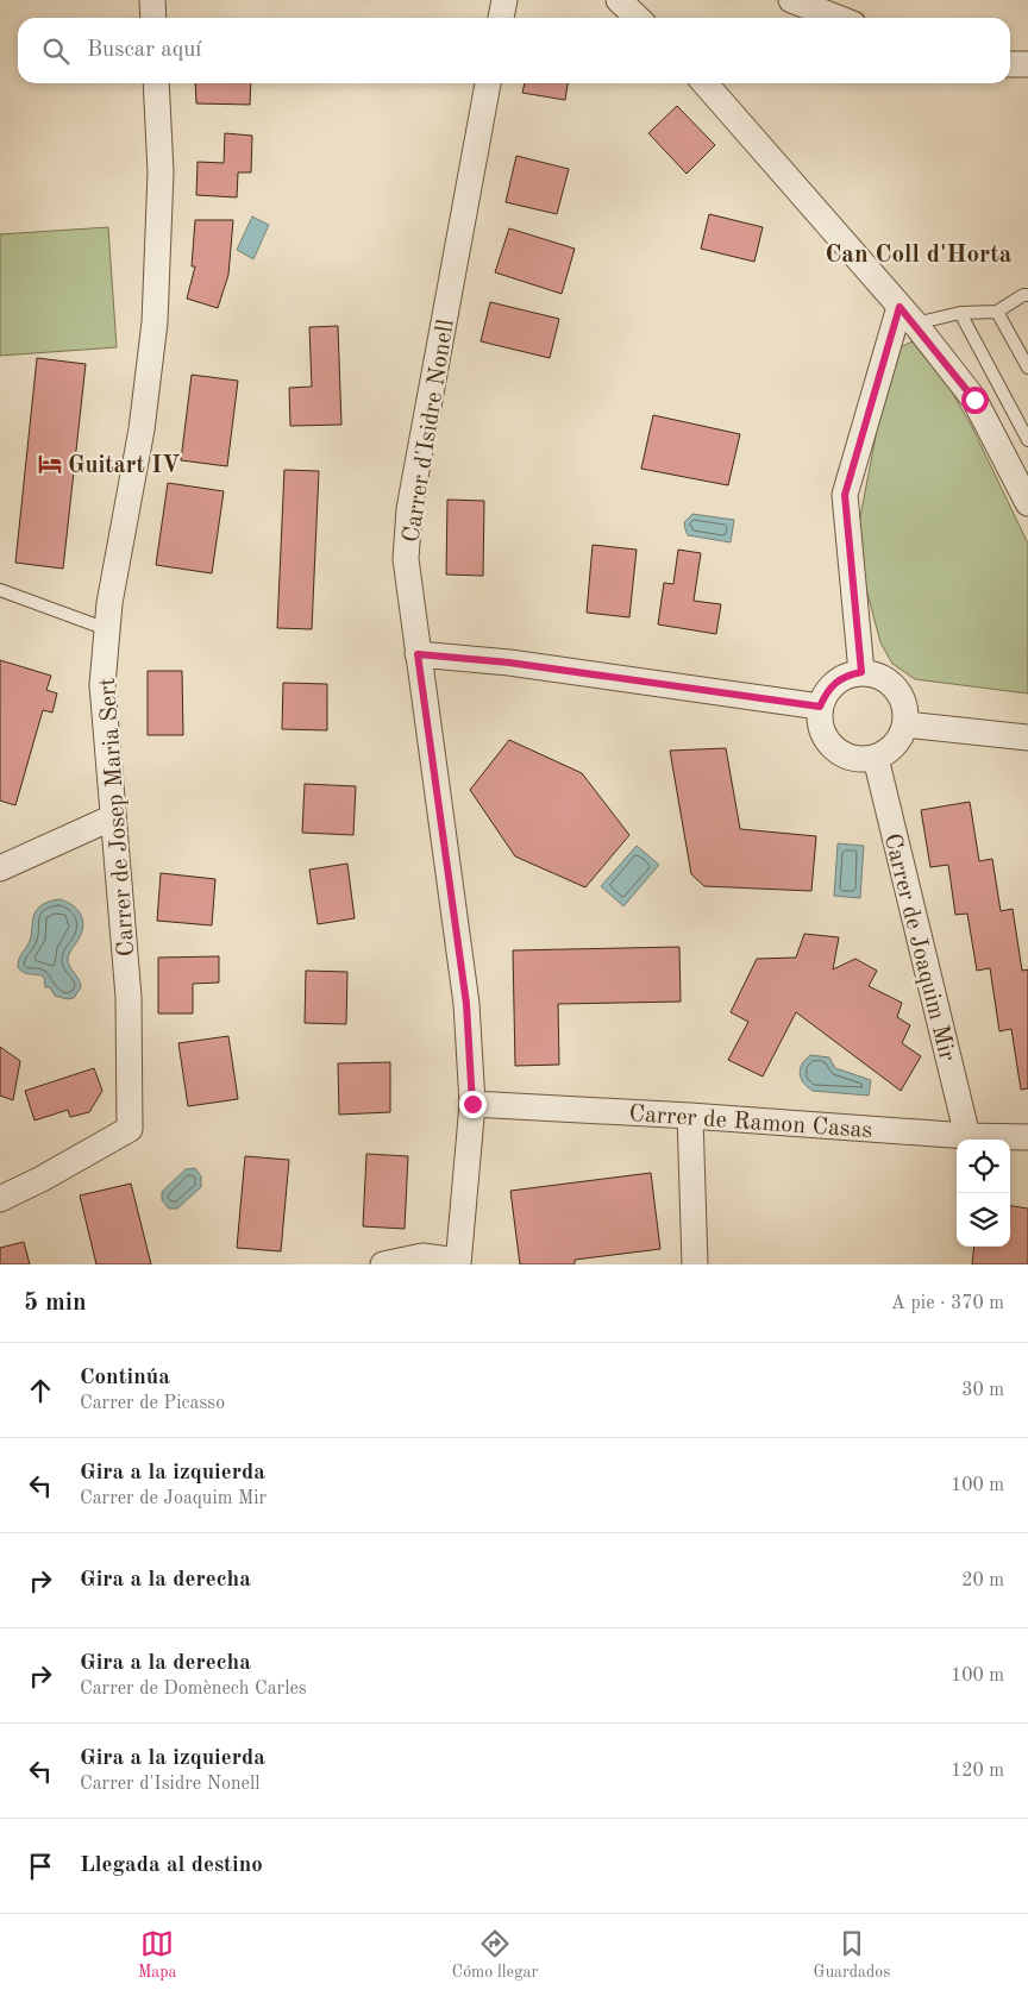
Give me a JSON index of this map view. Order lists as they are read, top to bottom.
{
  "streets": {
    "street": [
      "Carrer d'Isidre Nonell",
      "Carrer de Josep Maria Sert",
      "Carrer de Joaquim Mir",
      "Carrer de Ramon Casas"
    ]
  },
  "crossings": [
    ["Carrer d'Isidre Nonell", "Carrer de Ramon Casas"],
    ["Carrer de Joaquim Mir", "Carrer de Ramon Casas"]
  ],
  "districts": ["Can Coll d'Horta"],
  "places": {
    "hotel": ["Guitart IV"]
  },
  "page": {
    "search": "Buscar aquí",
    "heading": ["5 min", "A pie · 370 m"],
    "list": [
      ["Continúa", "Carrer de Picasso", "30 m"],
      ["Gira a la izquierda", "Carrer de Joaquim Mir", "100 m"],
      ["Gira a la derecha", "20 m"],
      ["Gira a la derecha", "Carrer de Domènech Carles", "100 m"],
      ["Gira a la izquierda", "Carrer d'Isidre Nonell", "120 m"],
      "Llegada al destino"
    ],
    "nav": ["Mapa", "Cómo llegar", "Guardados"]
  }
}
